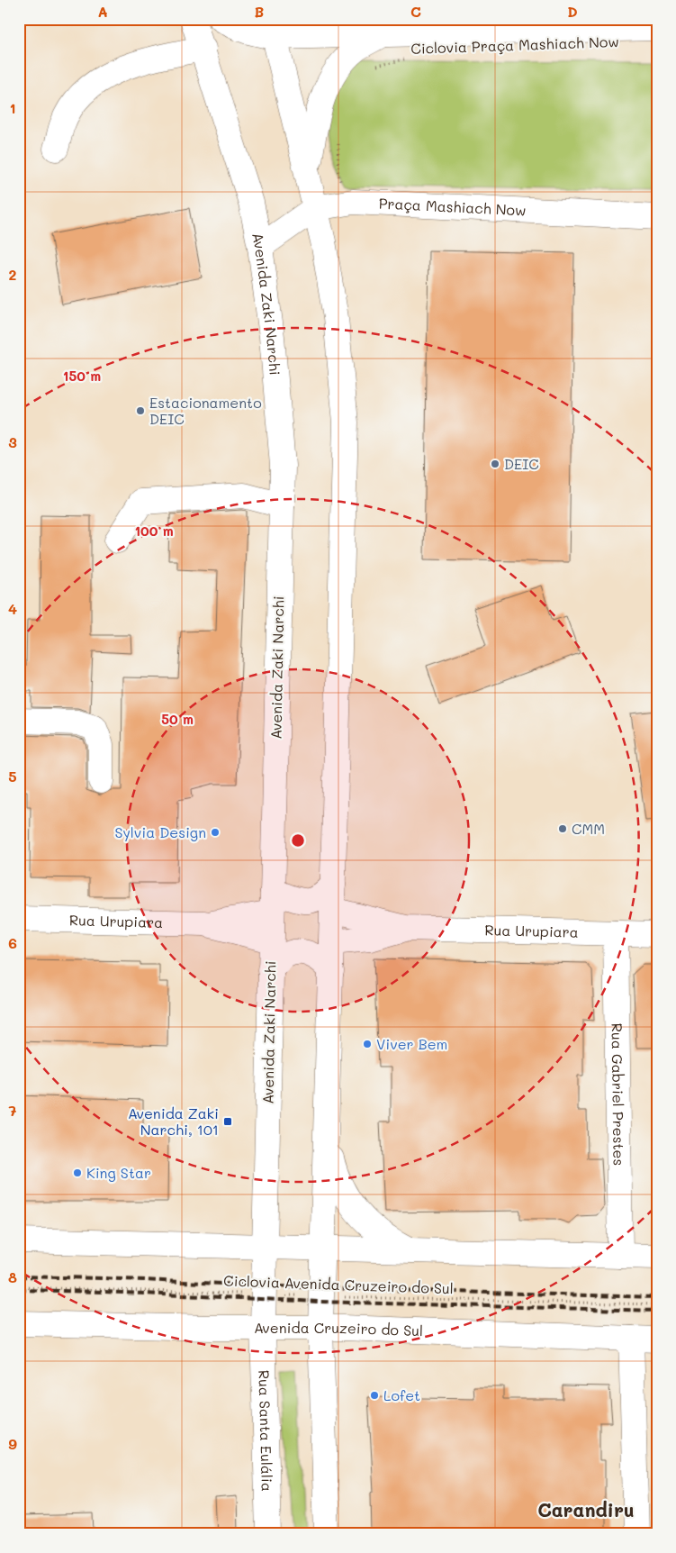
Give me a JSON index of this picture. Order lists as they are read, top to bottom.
{
  "streets": {
    "main road": [
      "Praça Mashiach Now",
      "Avenida Zaki Narchi",
      "Rua Urupiara",
      "Rua Gabriel Prestes",
      "Avenida Cruzeiro do Sul",
      "Rua Santa Eulália"
    ],
    "path": ["Ciclovia Praça Mashiach Now", "Ciclovia Avenida Cruzeiro do Sul"]
  },
  "crossings": [
    ["Praça Mashiach Now", "Avenida Zaki Narchi"],
    ["Avenida Zaki Narchi", "Rua Urupiara"],
    ["Avenida Zaki Narchi", "Ciclovia Avenida Cruzeiro do Sul"],
    ["Avenida Zaki Narchi", "Avenida Cruzeiro do Sul"],
    ["Avenida Zaki Narchi", "Rua Santa Eulália"],
    ["Rua Urupiara", "Rua Gabriel Prestes"],
    ["Avenida Cruzeiro do Sul", "Rua Santa Eulália"]
  ],
  "districts": ["Carandiru"],
  "places": {
    "other": [
      "Estacionamento DEIC",
      "DEIC",
      "CMM",
      "Sylvia Design",
      "Viver Bem",
      "King Star",
      "Lofet"
    ],
    "transit": ["Avenida Zaki Narchi, 101"]
  },
  "grid": {
    "columns": [
      "A",
      "B",
      "C",
      "D"
    ],
    "rows": [
      "1",
      "2",
      "3",
      "4",
      "5",
      "6",
      "7",
      "8",
      "9"
    ]
  },
  "rings": ["150 m", "100 m", "50 m"]
}
